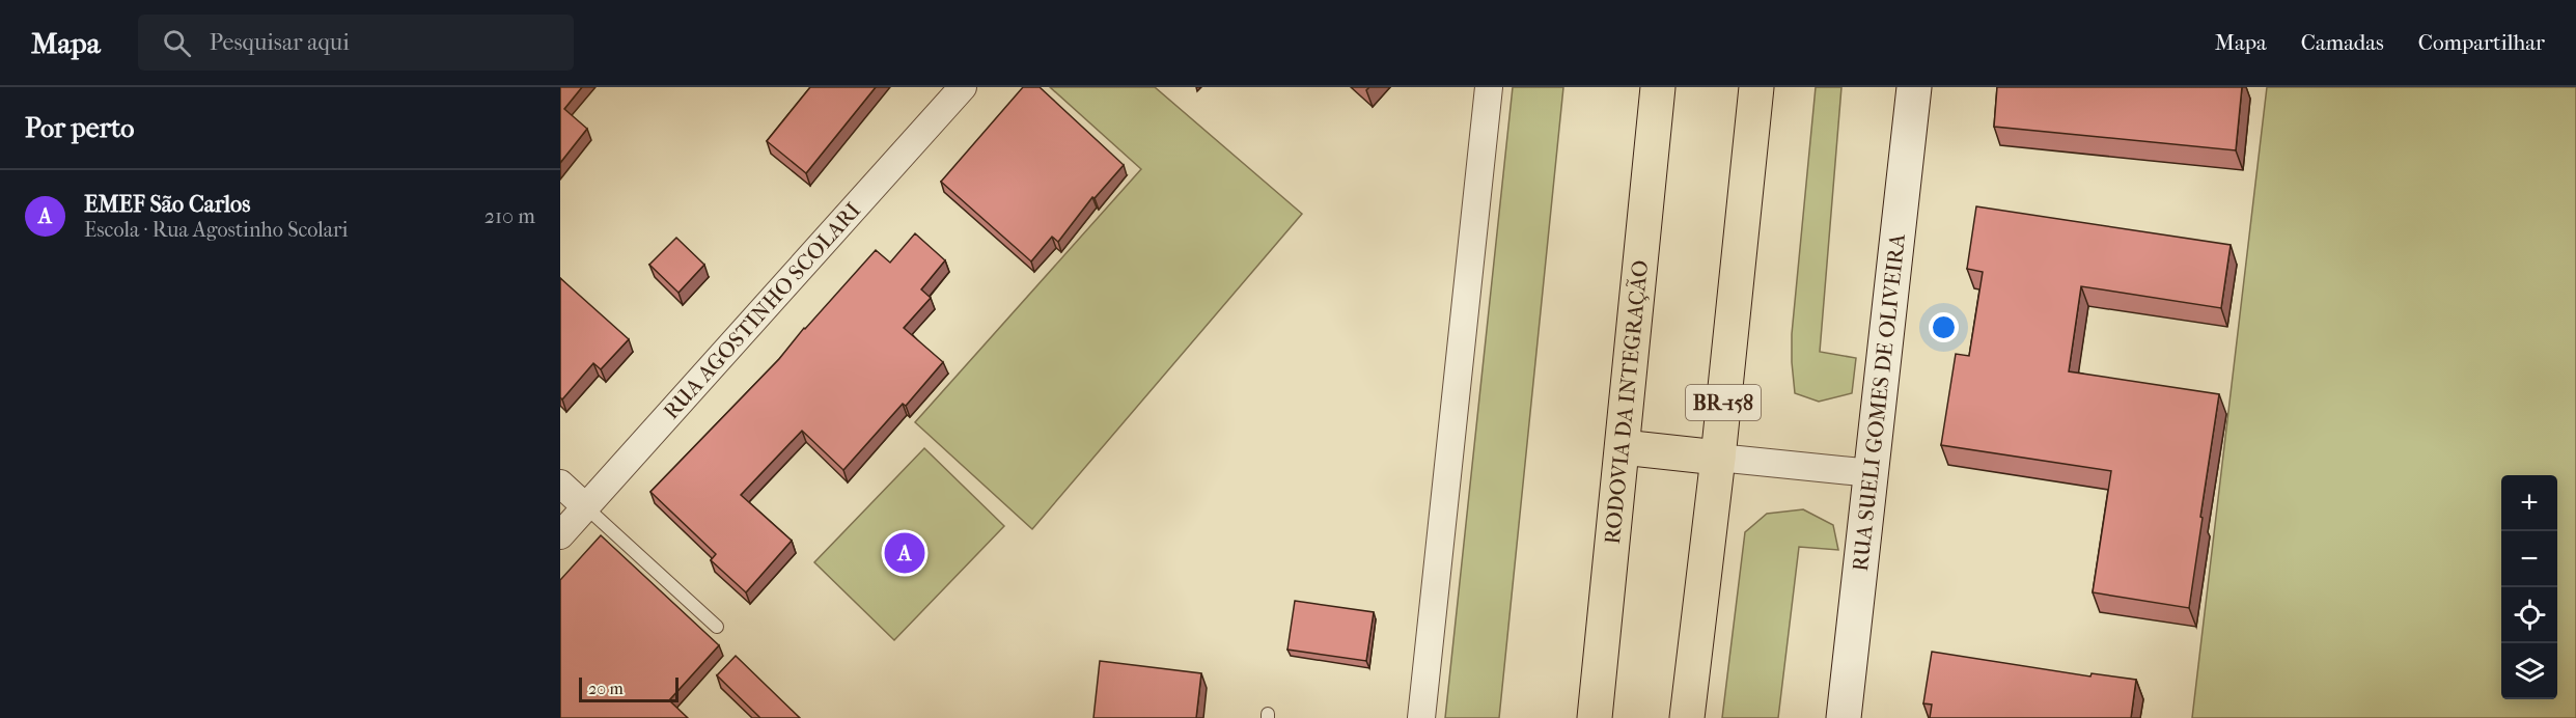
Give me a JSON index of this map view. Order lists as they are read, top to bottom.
{
  "streets": {
    "highway": ["RODOVIA DA INTEGRAÇÃO", "BR-158"],
    "street": ["RUA AGOSTINHO SCOLARI", "RUA SUELI GOMES DE OLIVEIRA"]
  },
  "scale_bar": "20 m",
  "page": {
    "header": "Mapa",
    "search": "Pesquisar aqui",
    "nav": ["Mapa", "Camadas", "Compartilhar"],
    "heading": "Por perto",
    "list": [
      {
        "mark": "A",
        "name": "EMEF São Carlos",
        "note": "Escola · Rua Agostinho Scolari",
        "value": "210 m"
      }
    ],
    "map_buttons": ["+", "−"],
    "pins": "A",
    "scale": "20 m"
  }
}
